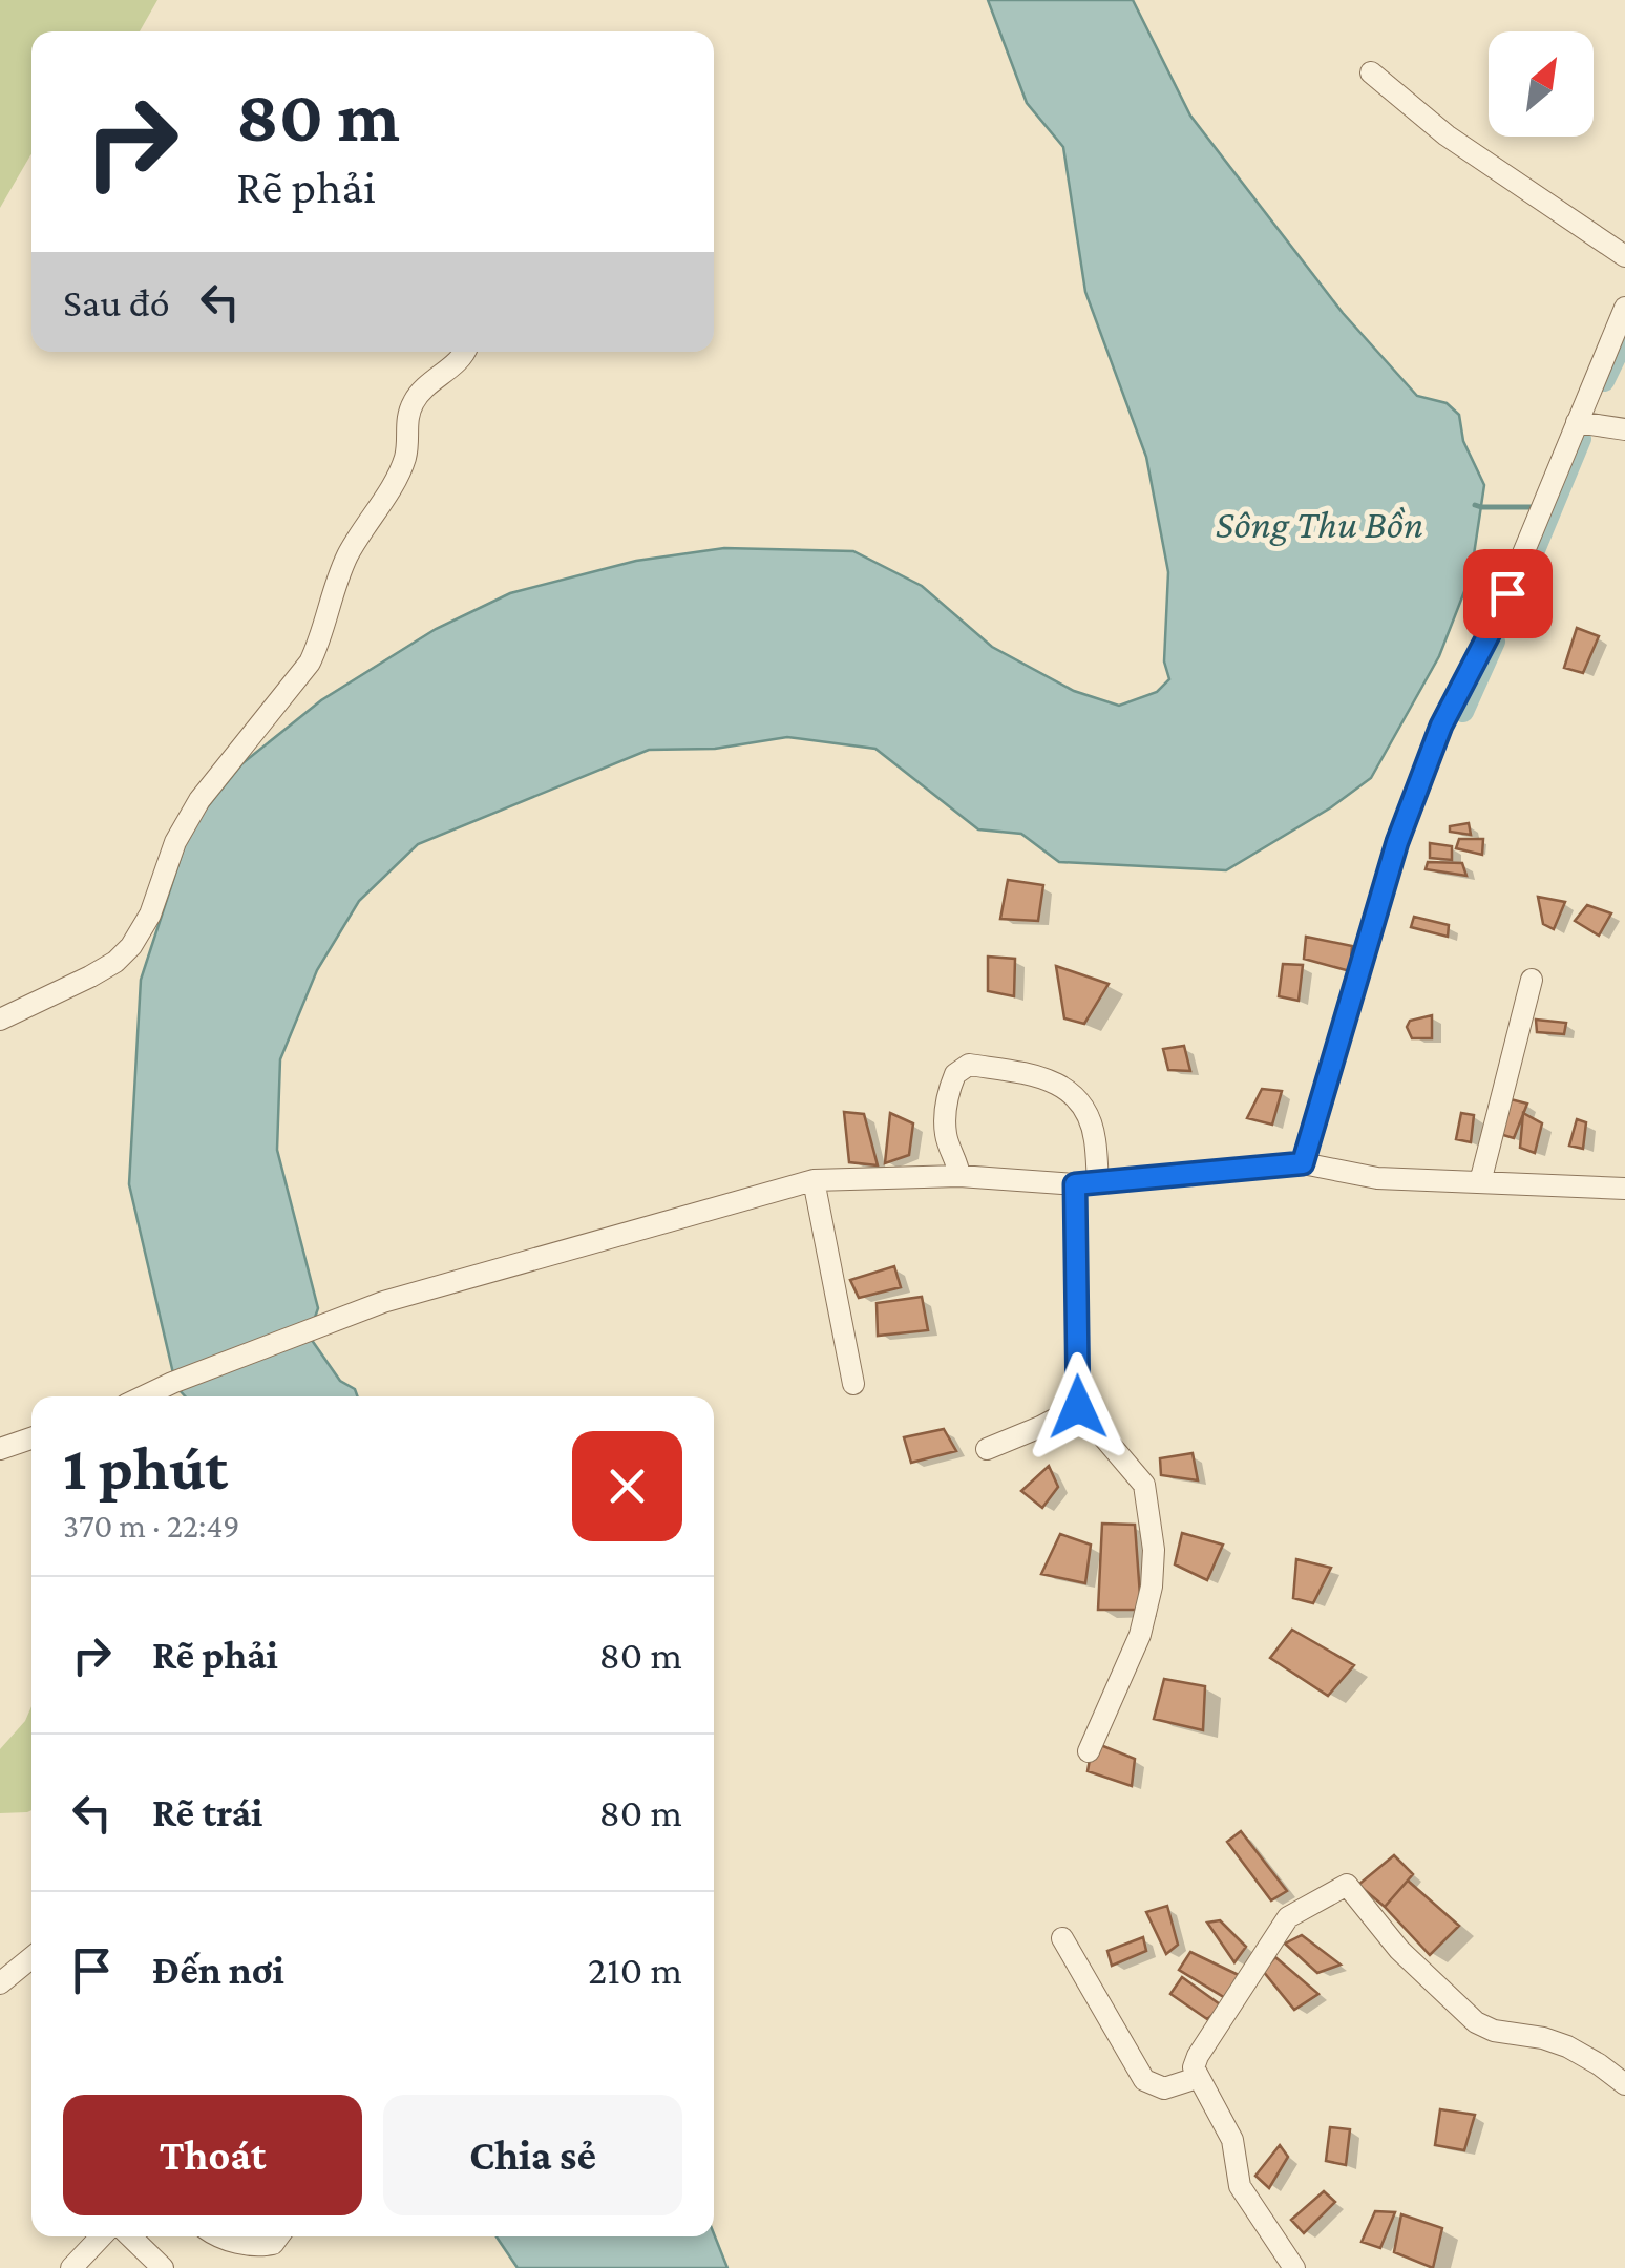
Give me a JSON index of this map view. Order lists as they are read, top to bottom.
{
  "water": ["Sông Thu Bồn"],
  "north": "top right",
  "page": {
    "turn": ["80 m", "Rẽ phải"],
    "then": "Sau đó",
    "heading": ["1 phút", "370 m · 22:49"],
    "list": [
      {
        "name": "Rẽ phải",
        "value": "80 m"
      },
      {
        "name": "Rẽ trái",
        "value": "80 m"
      },
      {
        "name": "Đến nơi",
        "value": "210 m"
      }
    ],
    "buttons": ["Thoát", "Chia sẻ"]
  }
}
